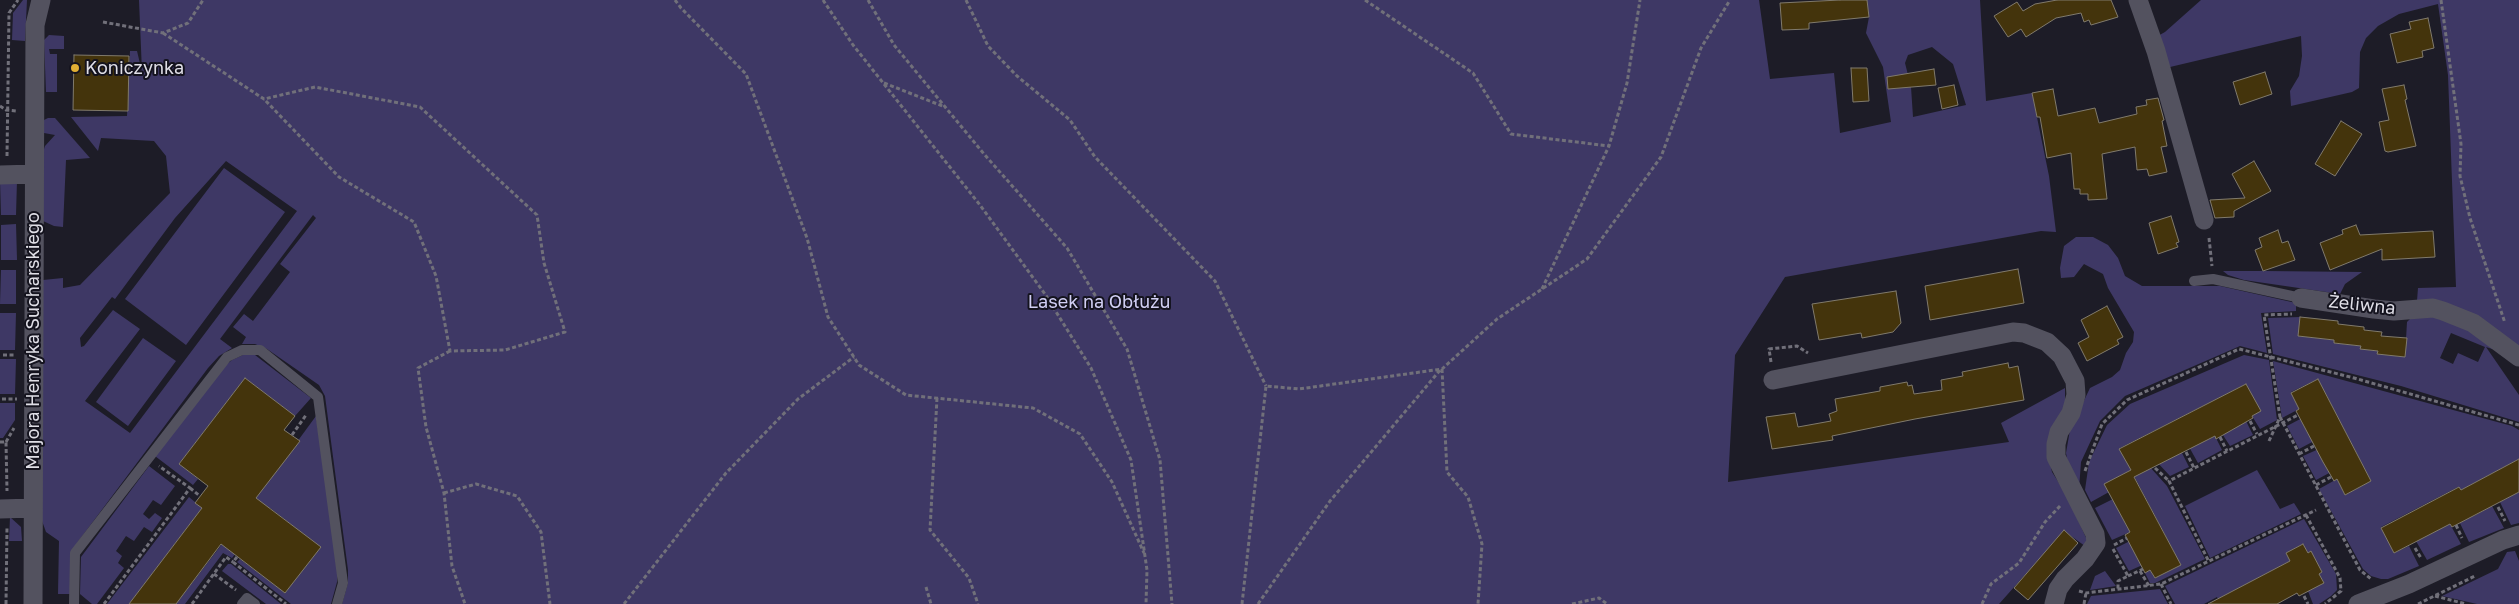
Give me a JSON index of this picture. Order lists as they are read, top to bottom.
{
  "streets": {
    "street": ["Żeliwna", "Majora Henryka Sucharskiego"]
  },
  "parks": ["Lasek na Obłużu"],
  "places": ["Koniczynka"]
}
